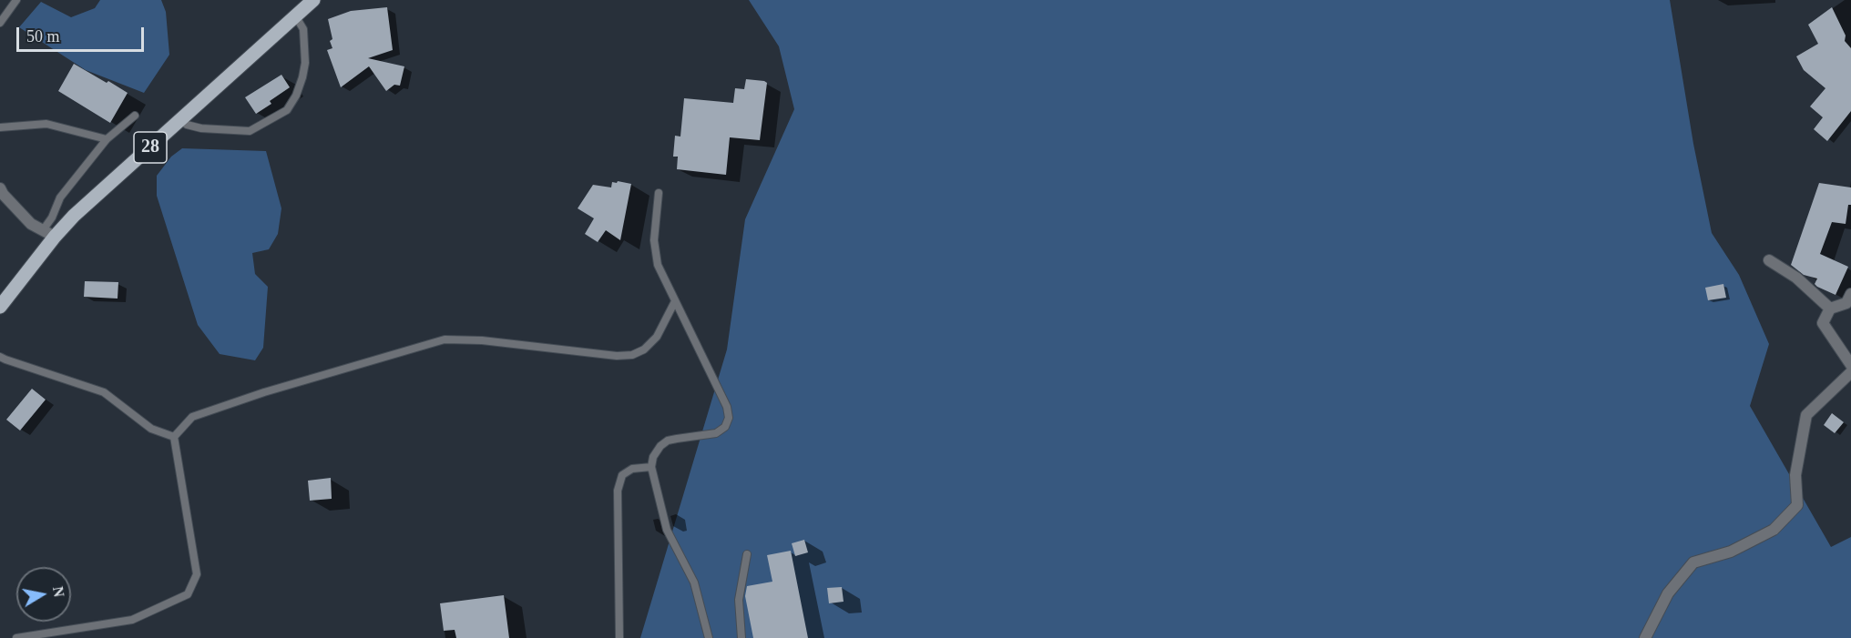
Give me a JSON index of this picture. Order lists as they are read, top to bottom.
{
  "streets": {
    "main road": ["28"]
  },
  "scale_bar": "50 m",
  "north": "right"
}
